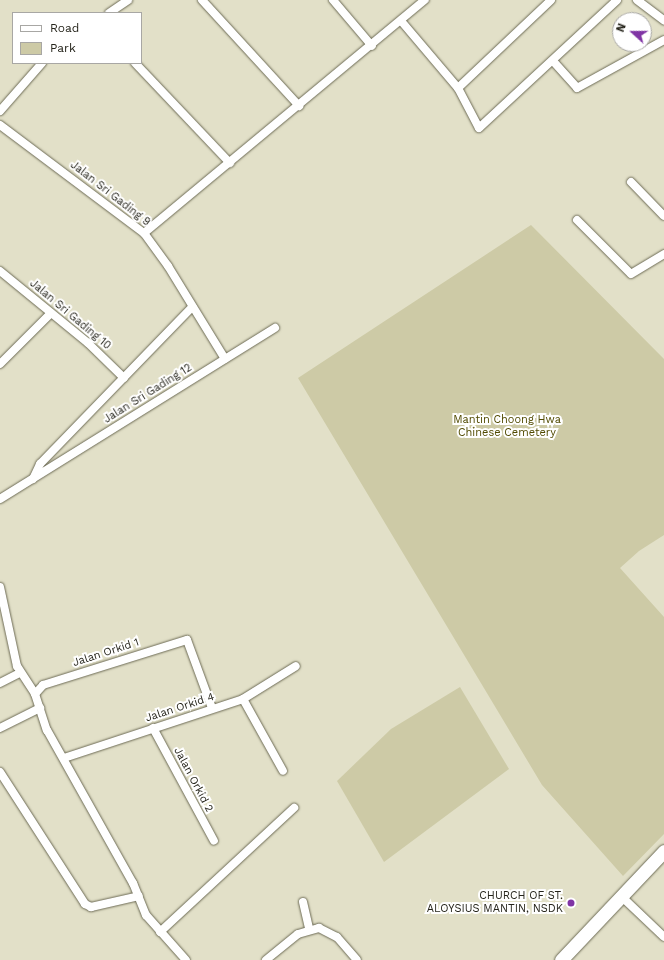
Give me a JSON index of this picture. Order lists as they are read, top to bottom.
{
  "streets": {
    "street": [
      "Jalan Sri Gading 9",
      "Jalan Sri Gading 10",
      "Jalan Sri Gading 12",
      "Jalan Orkid 1",
      "Jalan Orkid 4",
      "Jalan Orkid 2"
    ]
  },
  "crossings": [
    ["Jalan Sri Gading 9", "Jalan Sri Gading 12"],
    ["Jalan Sri Gading 10", "Jalan Sri Gading 12"],
    ["Jalan Orkid 1", "Jalan Orkid 4"],
    ["Jalan Orkid 4", "Jalan Orkid 2"]
  ],
  "parks": ["Mantin Choong Hwa Chinese Cemetery"],
  "places": ["CHURCH OF ST. ALOYSIUS MANTIN, NSDK"],
  "legend": ["Road", "Park"],
  "north": "left"
}
